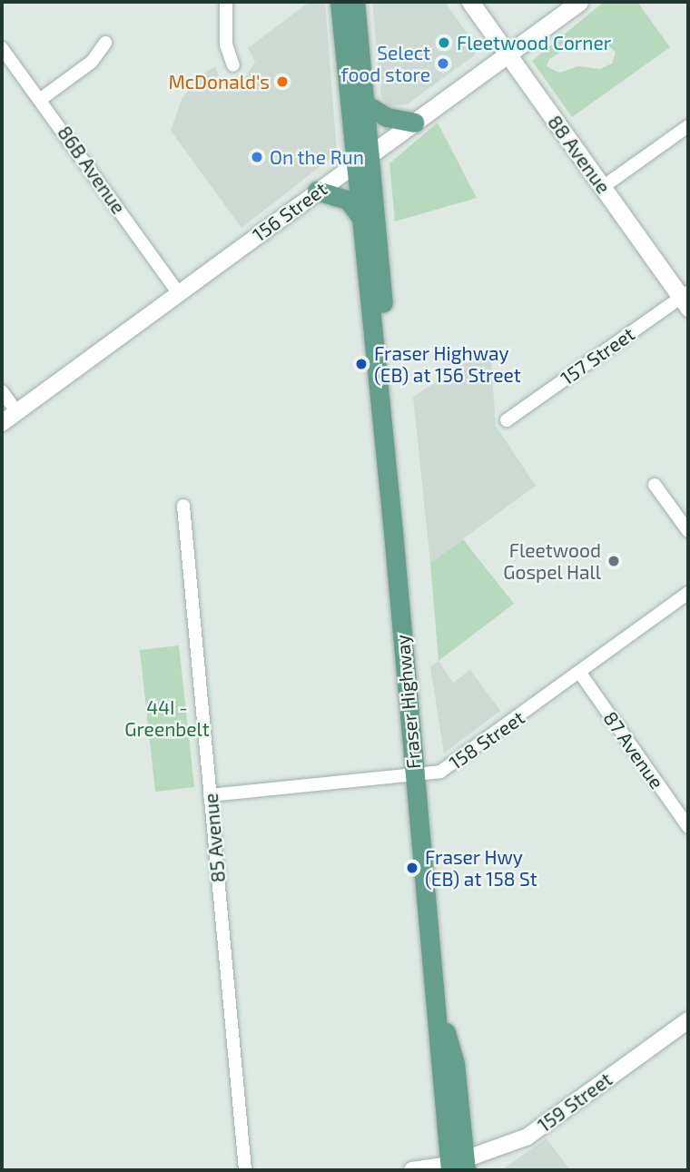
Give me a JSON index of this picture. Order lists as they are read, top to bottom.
{
  "streets": {
    "main road": ["88 Avenue", "156 Street", "Fraser Highway"],
    "street": [
      "86B Avenue",
      "157 Street",
      "158 Street",
      "87 Avenue",
      "85 Avenue",
      "159 Street"
    ]
  },
  "crossings": [
    ["88 Avenue", "156 Street"],
    ["88 Avenue", "157 Street"],
    ["86B Avenue", "156 Street"],
    ["156 Street", "Fraser Highway"],
    ["Fraser Highway", "158 Street"],
    ["Fraser Highway", "159 Street"],
    ["158 Street", "87 Avenue"],
    ["158 Street", "85 Avenue"]
  ],
  "parks": ["44I - Greenbelt"],
  "places": [
    "Fleetwood Corner",
    "Select food store",
    "McDonald's",
    "On the Run",
    "Fraser Highway (EB) at 156 Street",
    "Fleetwood Gospel Hall",
    "Fraser Hwy (EB) at 158 St"
  ]
}
